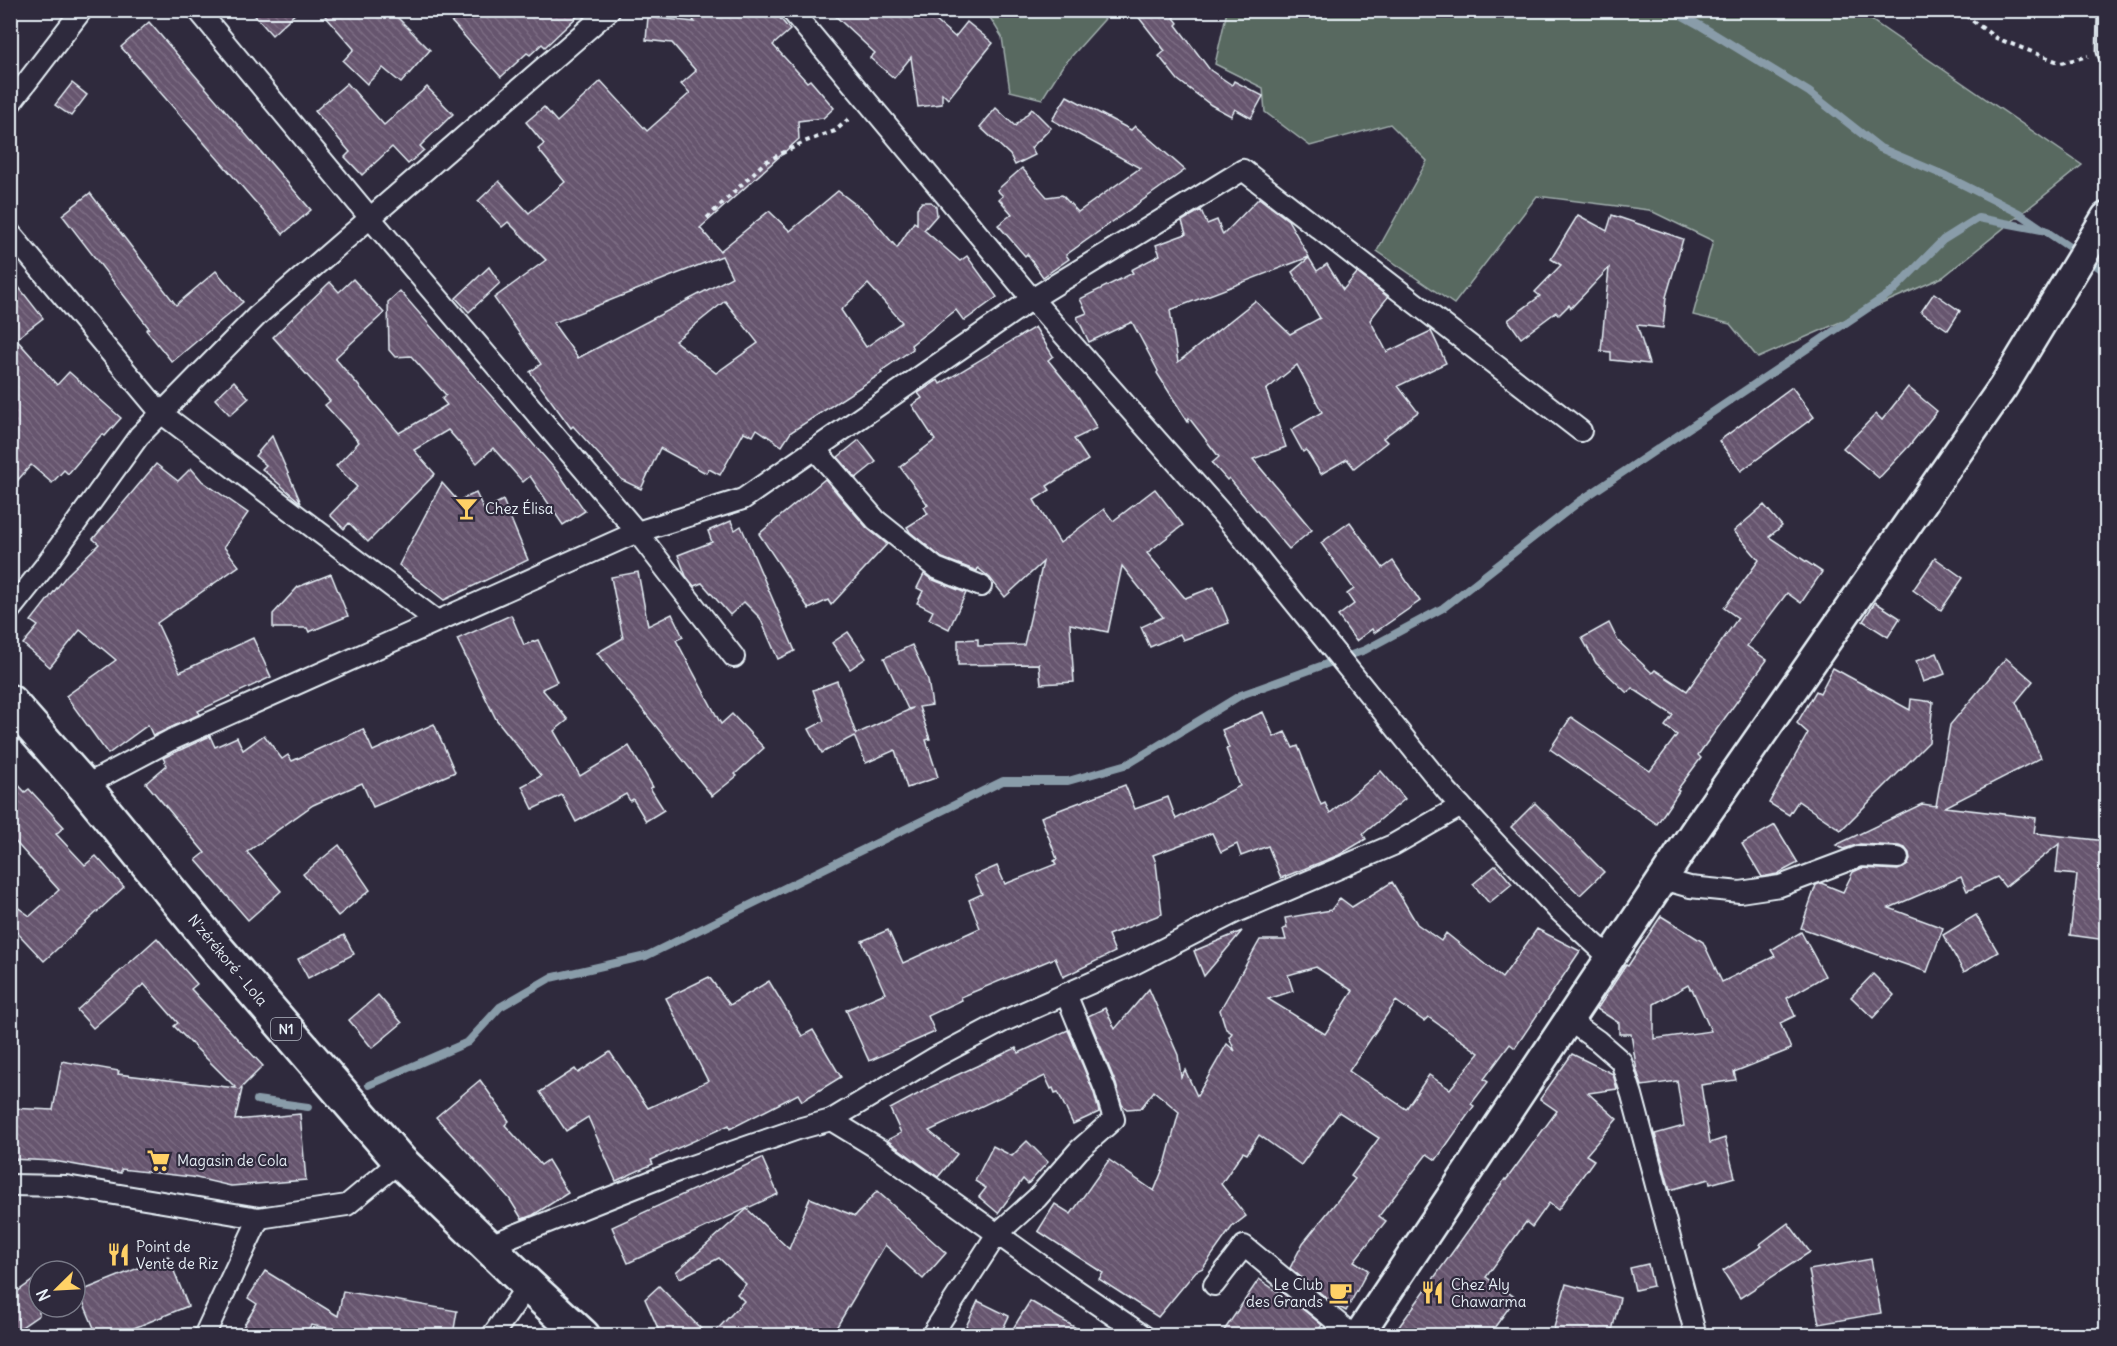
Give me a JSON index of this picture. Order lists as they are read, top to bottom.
{
  "streets": {
    "highway": ["N'zérékoré - Lola", "N1"]
  },
  "places": {
    "bar": ["Chez Élisa"],
    "supermarket": ["Magasin de Cola"],
    "restaurant": ["Point de Vente de Riz", "Chez Aly Chawarma"],
    "cafe": ["Le Club des Grands"]
  },
  "north": "bottom left"
}
